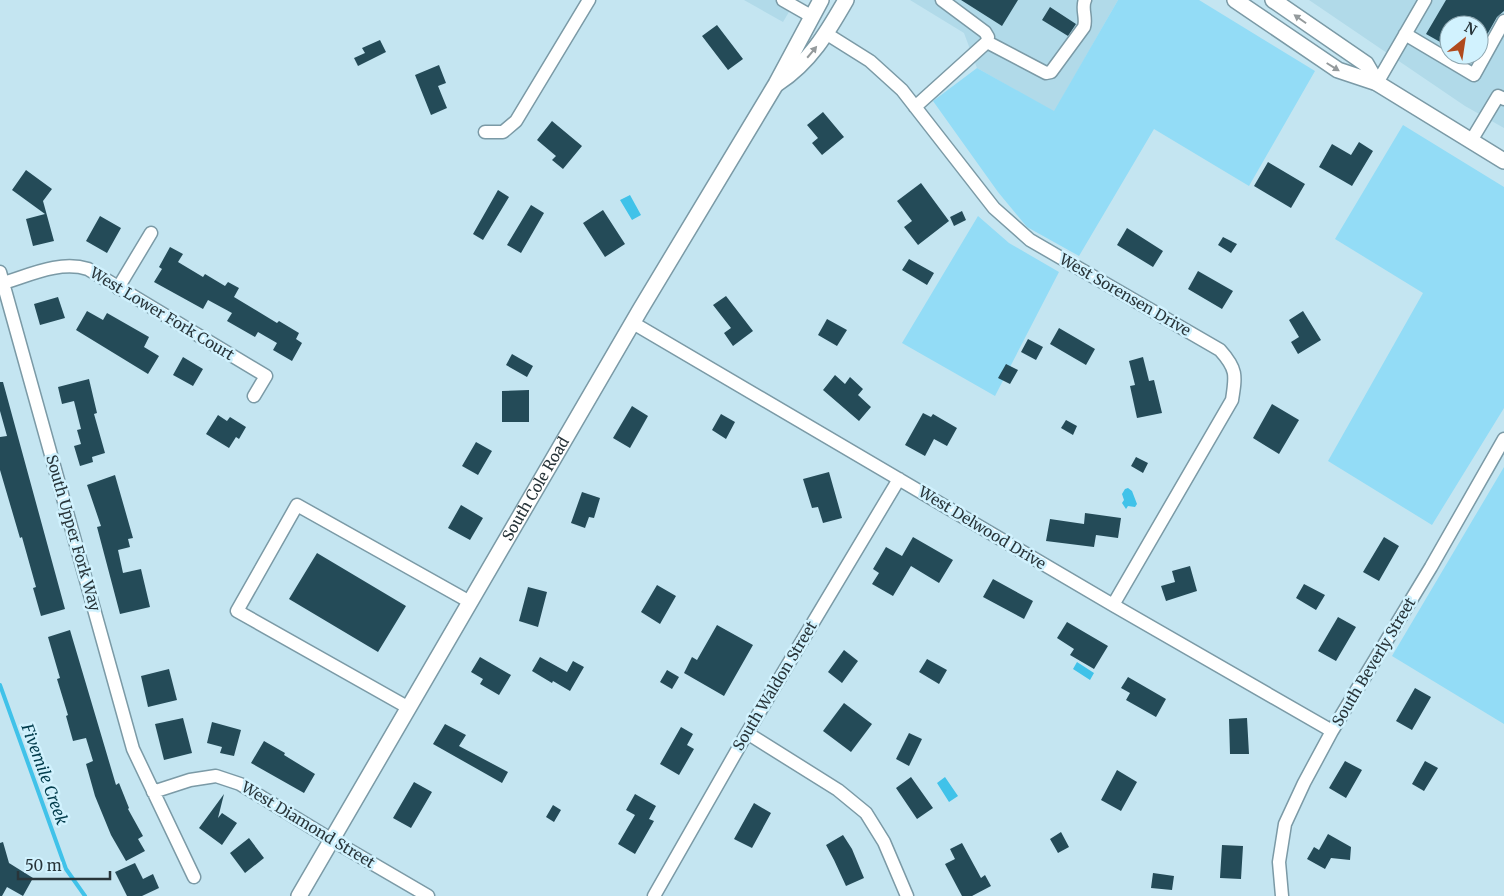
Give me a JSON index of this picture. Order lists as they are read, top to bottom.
{
  "streets": {
    "main road": ["South Cole Road"],
    "street": [
      "West Sorensen Drive",
      "West Lower Fork Court",
      "West Delwood Drive",
      "South Upper Fork Way",
      "South Beverly Street",
      "South Waldon Street",
      "West Diamond Street"
    ]
  },
  "crossings": [
    ["West Sorensen Drive", "South Cole Road"],
    ["West Sorensen Drive", "West Delwood Drive"],
    ["West Lower Fork Court", "South Upper Fork Way"],
    ["South Cole Road", "West Delwood Drive"],
    ["South Cole Road", "West Diamond Street"],
    ["West Delwood Drive", "South Beverly Street"],
    ["West Delwood Drive", "South Waldon Street"],
    ["South Upper Fork Way", "West Diamond Street"]
  ],
  "water": ["Fivemile Creek"],
  "scale_bar": "50 m",
  "north": "top right"
}
